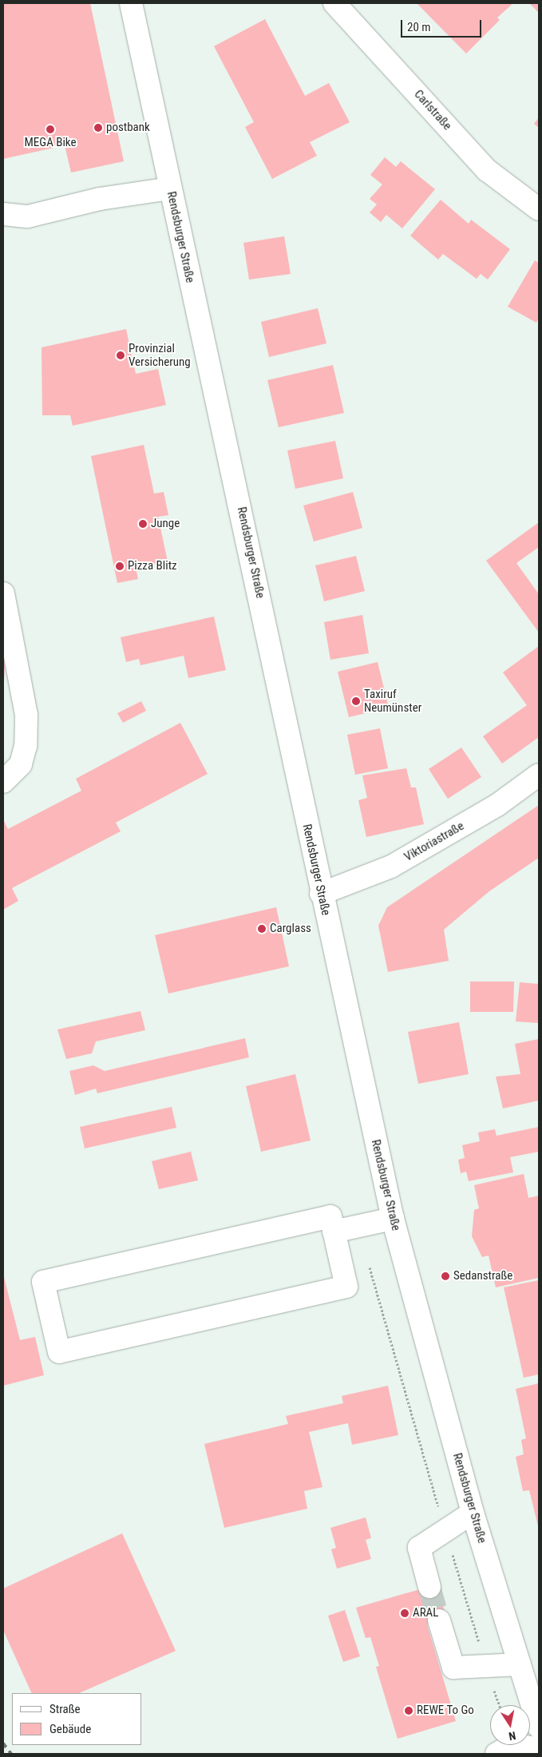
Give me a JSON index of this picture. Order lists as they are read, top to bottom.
{
  "streets": {
    "street": ["Carlstraße", "Rendsburger Straße", "Viktoriastraße"]
  },
  "crossings": [
    ["Rendsburger Straße", "Viktoriastraße"]
  ],
  "places": [
    "postbank",
    "MEGA Bike",
    "Provinzial Versicherung",
    "Junge",
    "Pizza Blitz",
    "Taxiruf Neumünster",
    "Carglass",
    "Sedanstraße",
    "ARAL",
    "REWE To Go"
  ],
  "legend": ["Straße", "Gebäude"],
  "scale_bar": "20 m",
  "north": "bottom"
}
